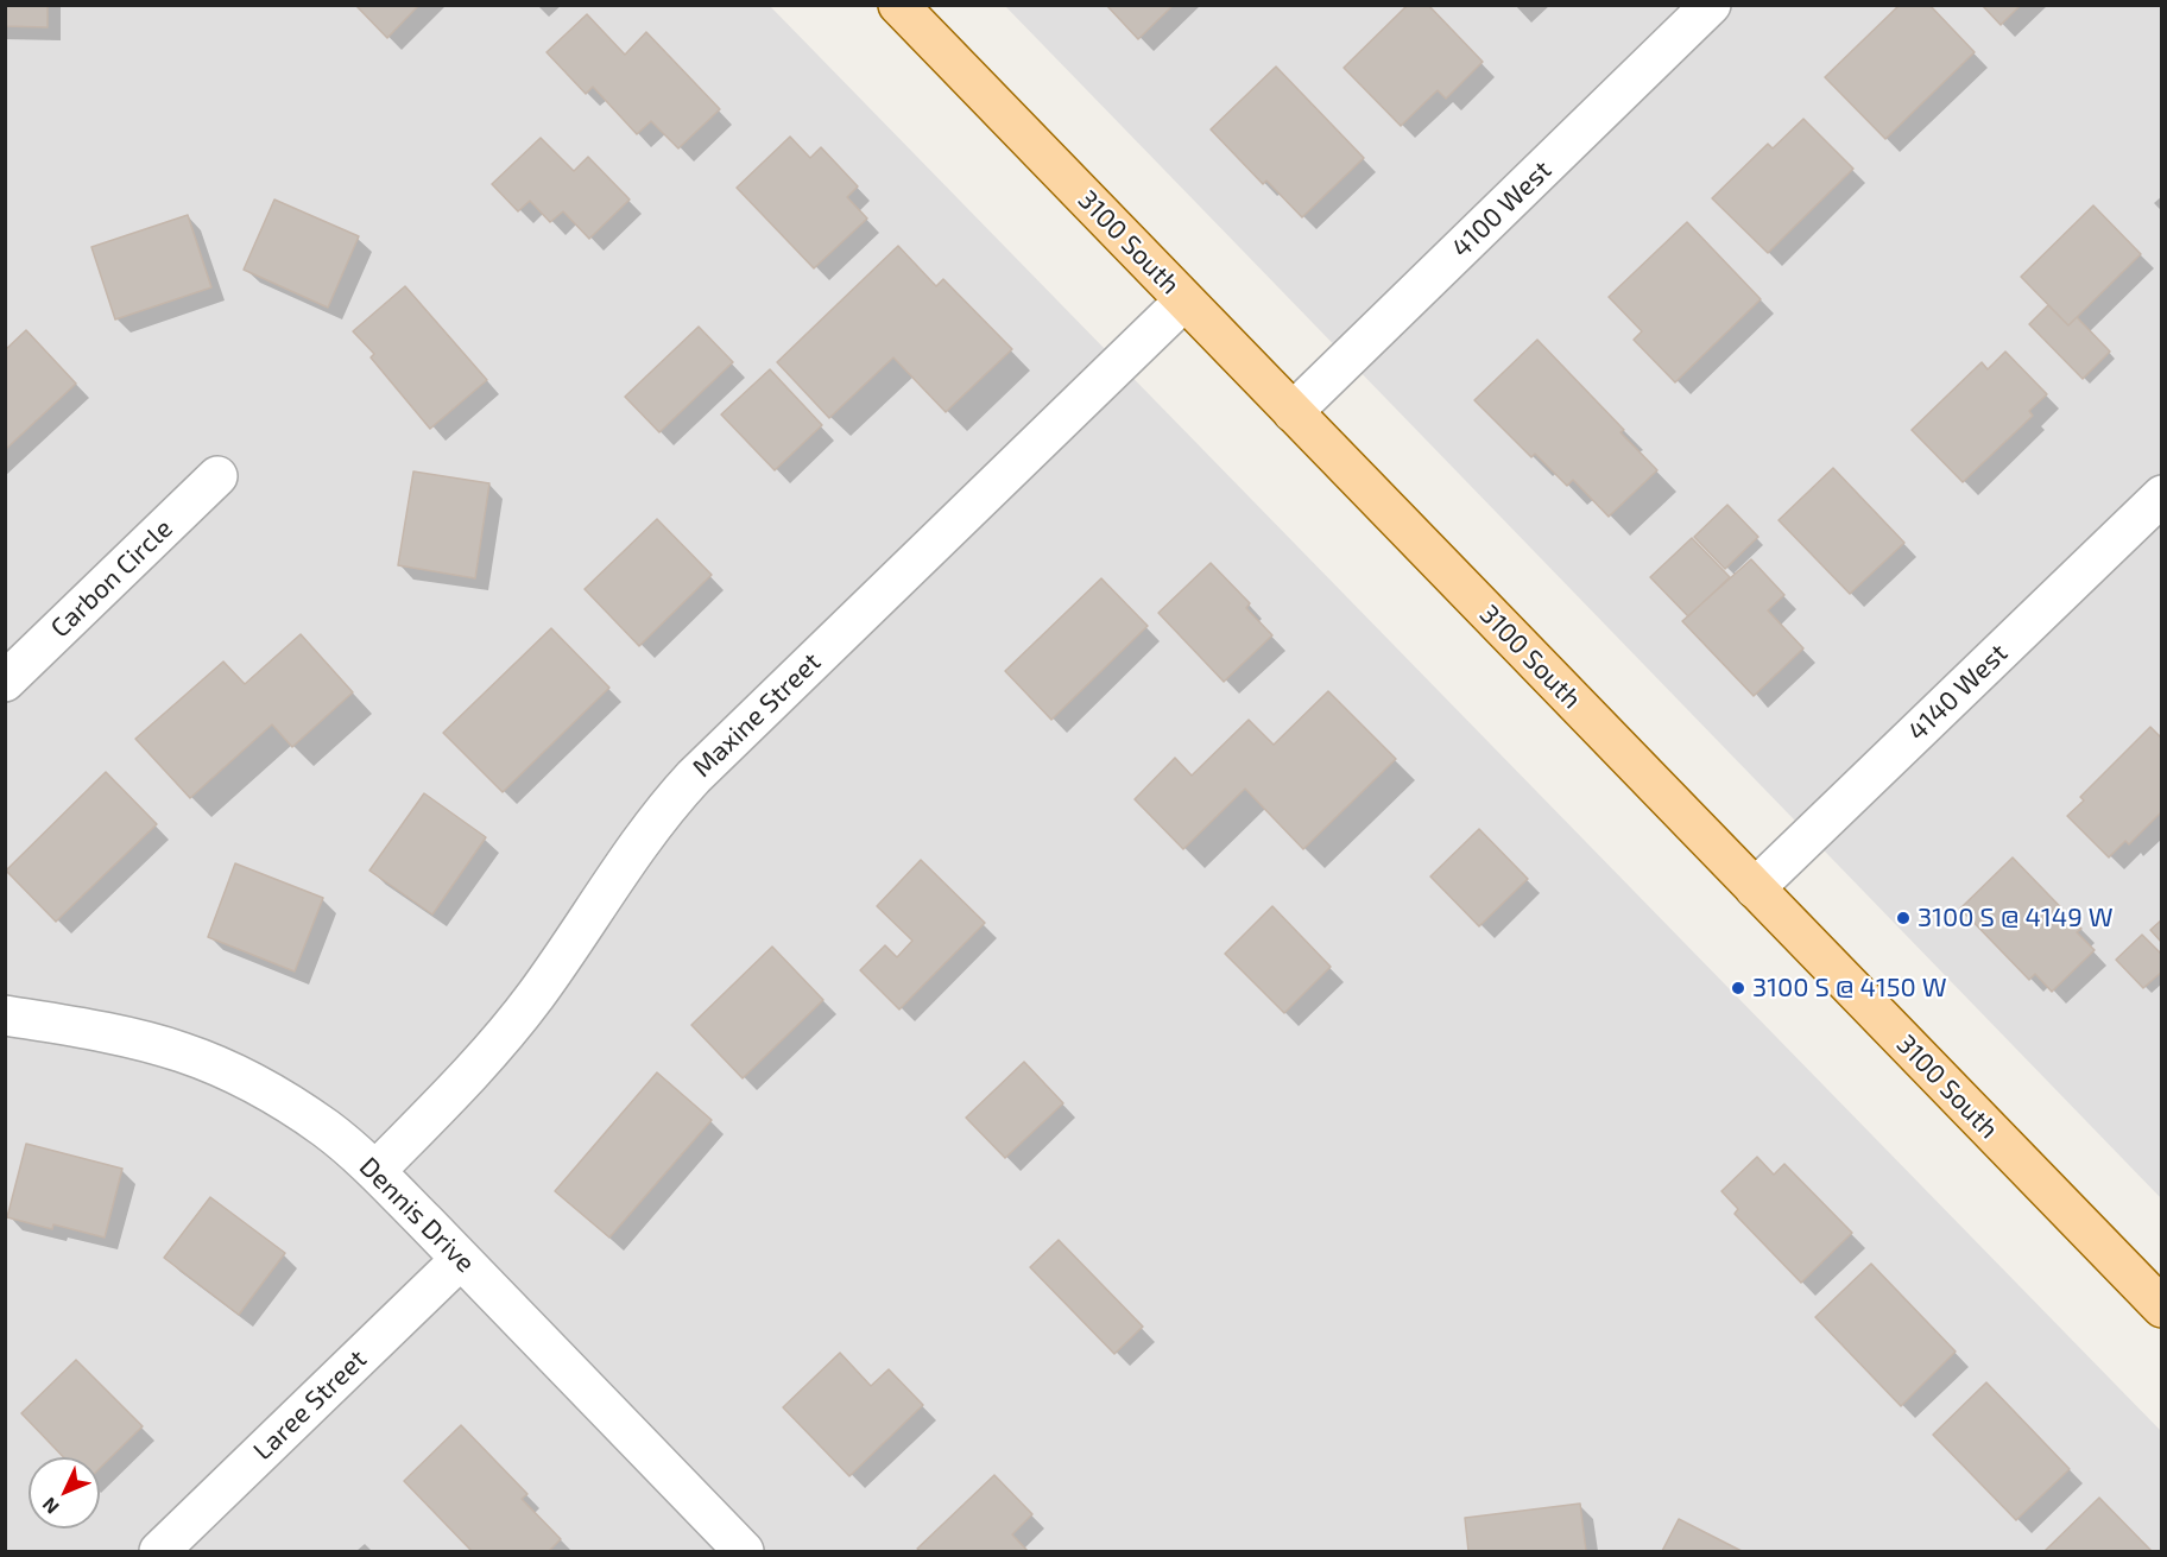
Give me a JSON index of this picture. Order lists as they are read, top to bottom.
{
  "streets": {
    "main road": ["3100 South"],
    "street": [
      "4100 West",
      "Carbon Circle",
      "4140 West",
      "Maxine Street",
      "Dennis Drive",
      "Laree Street"
    ]
  },
  "crossings": [
    ["4100 West", "3100 South"],
    ["3100 South", "4140 West"],
    ["3100 South", "Maxine Street"],
    ["Maxine Street", "Dennis Drive"],
    ["Dennis Drive", "Laree Street"]
  ],
  "places": ["3100 S @ 4149 W", "3100 S @ 4150 W"],
  "north": "bottom left"
}
